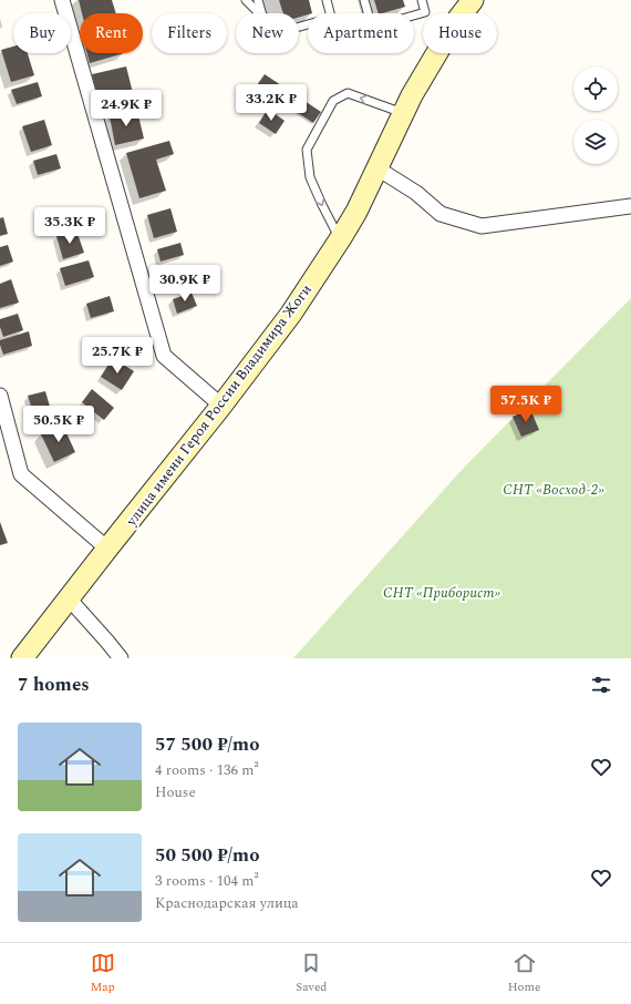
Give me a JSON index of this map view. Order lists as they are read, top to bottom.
{
  "streets": {
    "main road": ["улица имени Героя России Владимира Жоги"]
  },
  "parks": ["СНТ «Восход-2»", "СНТ «Приборист»"],
  "page": {
    "chip": [
      "Buy",
      "Rent",
      "Filters",
      "New",
      "Apartment",
      "House"
    ],
    "price": [
      "33.2K ₽",
      "24.9K ₽",
      "35.3K ₽",
      "30.9K ₽",
      "25.7K ₽",
      "57.5K ₽",
      "50.5K ₽"
    ],
    "heading": "7 homes",
    "list": [
      {
        "name": "57 500 ₽/mo",
        "note": "4 rooms · 136 m² · House"
      },
      {
        "name": "50 500 ₽/mo",
        "note": "3 rooms · 104 m² · Краснодарская улица"
      }
    ],
    "tabs": ["Map", "Saved", "Home"]
  }
}
